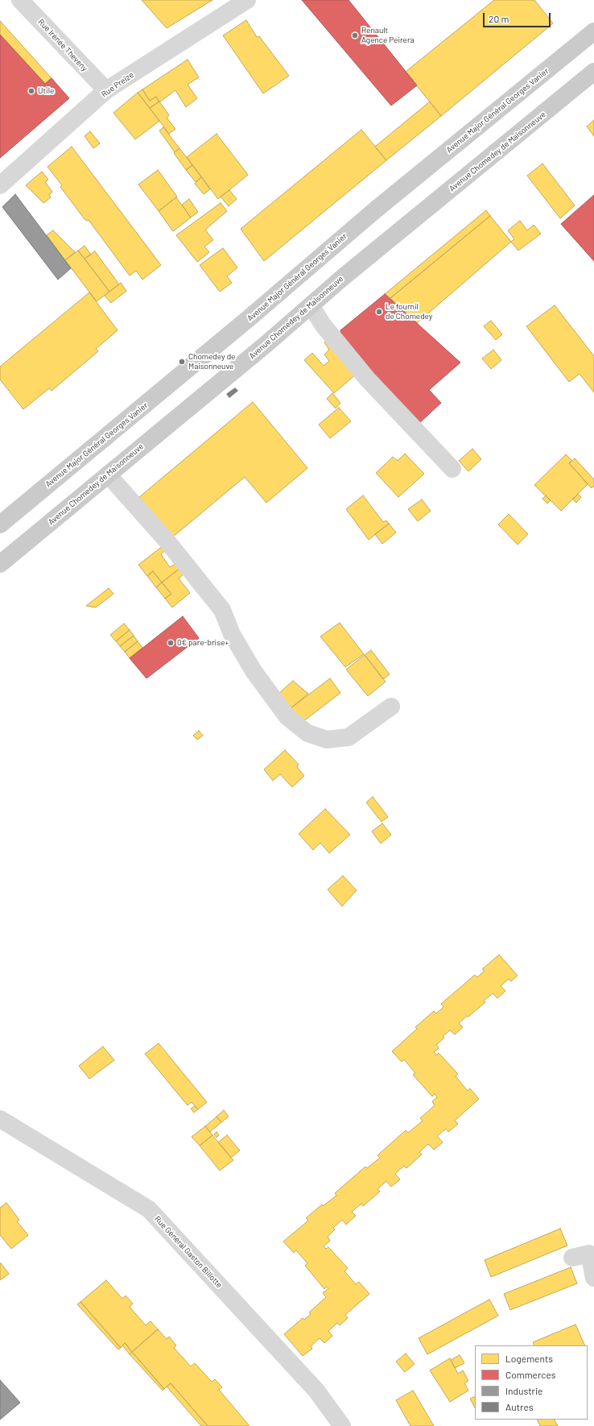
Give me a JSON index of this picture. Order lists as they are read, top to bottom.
{
  "streets": {
    "main road": ["Avenue Major Général Georges Vanier", "Avenue Chomedey de Maisonneuve"],
    "street": ["Rue Irénée Theveny", "Rue Preize", "Rue Général Gaston Billotte"]
  },
  "crossings": [
    ["Rue Irénée Theveny", "Rue Preize"]
  ],
  "places": [
    "Renault Agence Peirera",
    "Utile",
    "Le fournil de Chomedey",
    "Chomedey de Maisonneuve",
    "0€ pare-brise+"
  ],
  "legend": [
    "Logements",
    "Commerces",
    "Industrie",
    "Autres"
  ],
  "scale_bar": "20 m"
}
